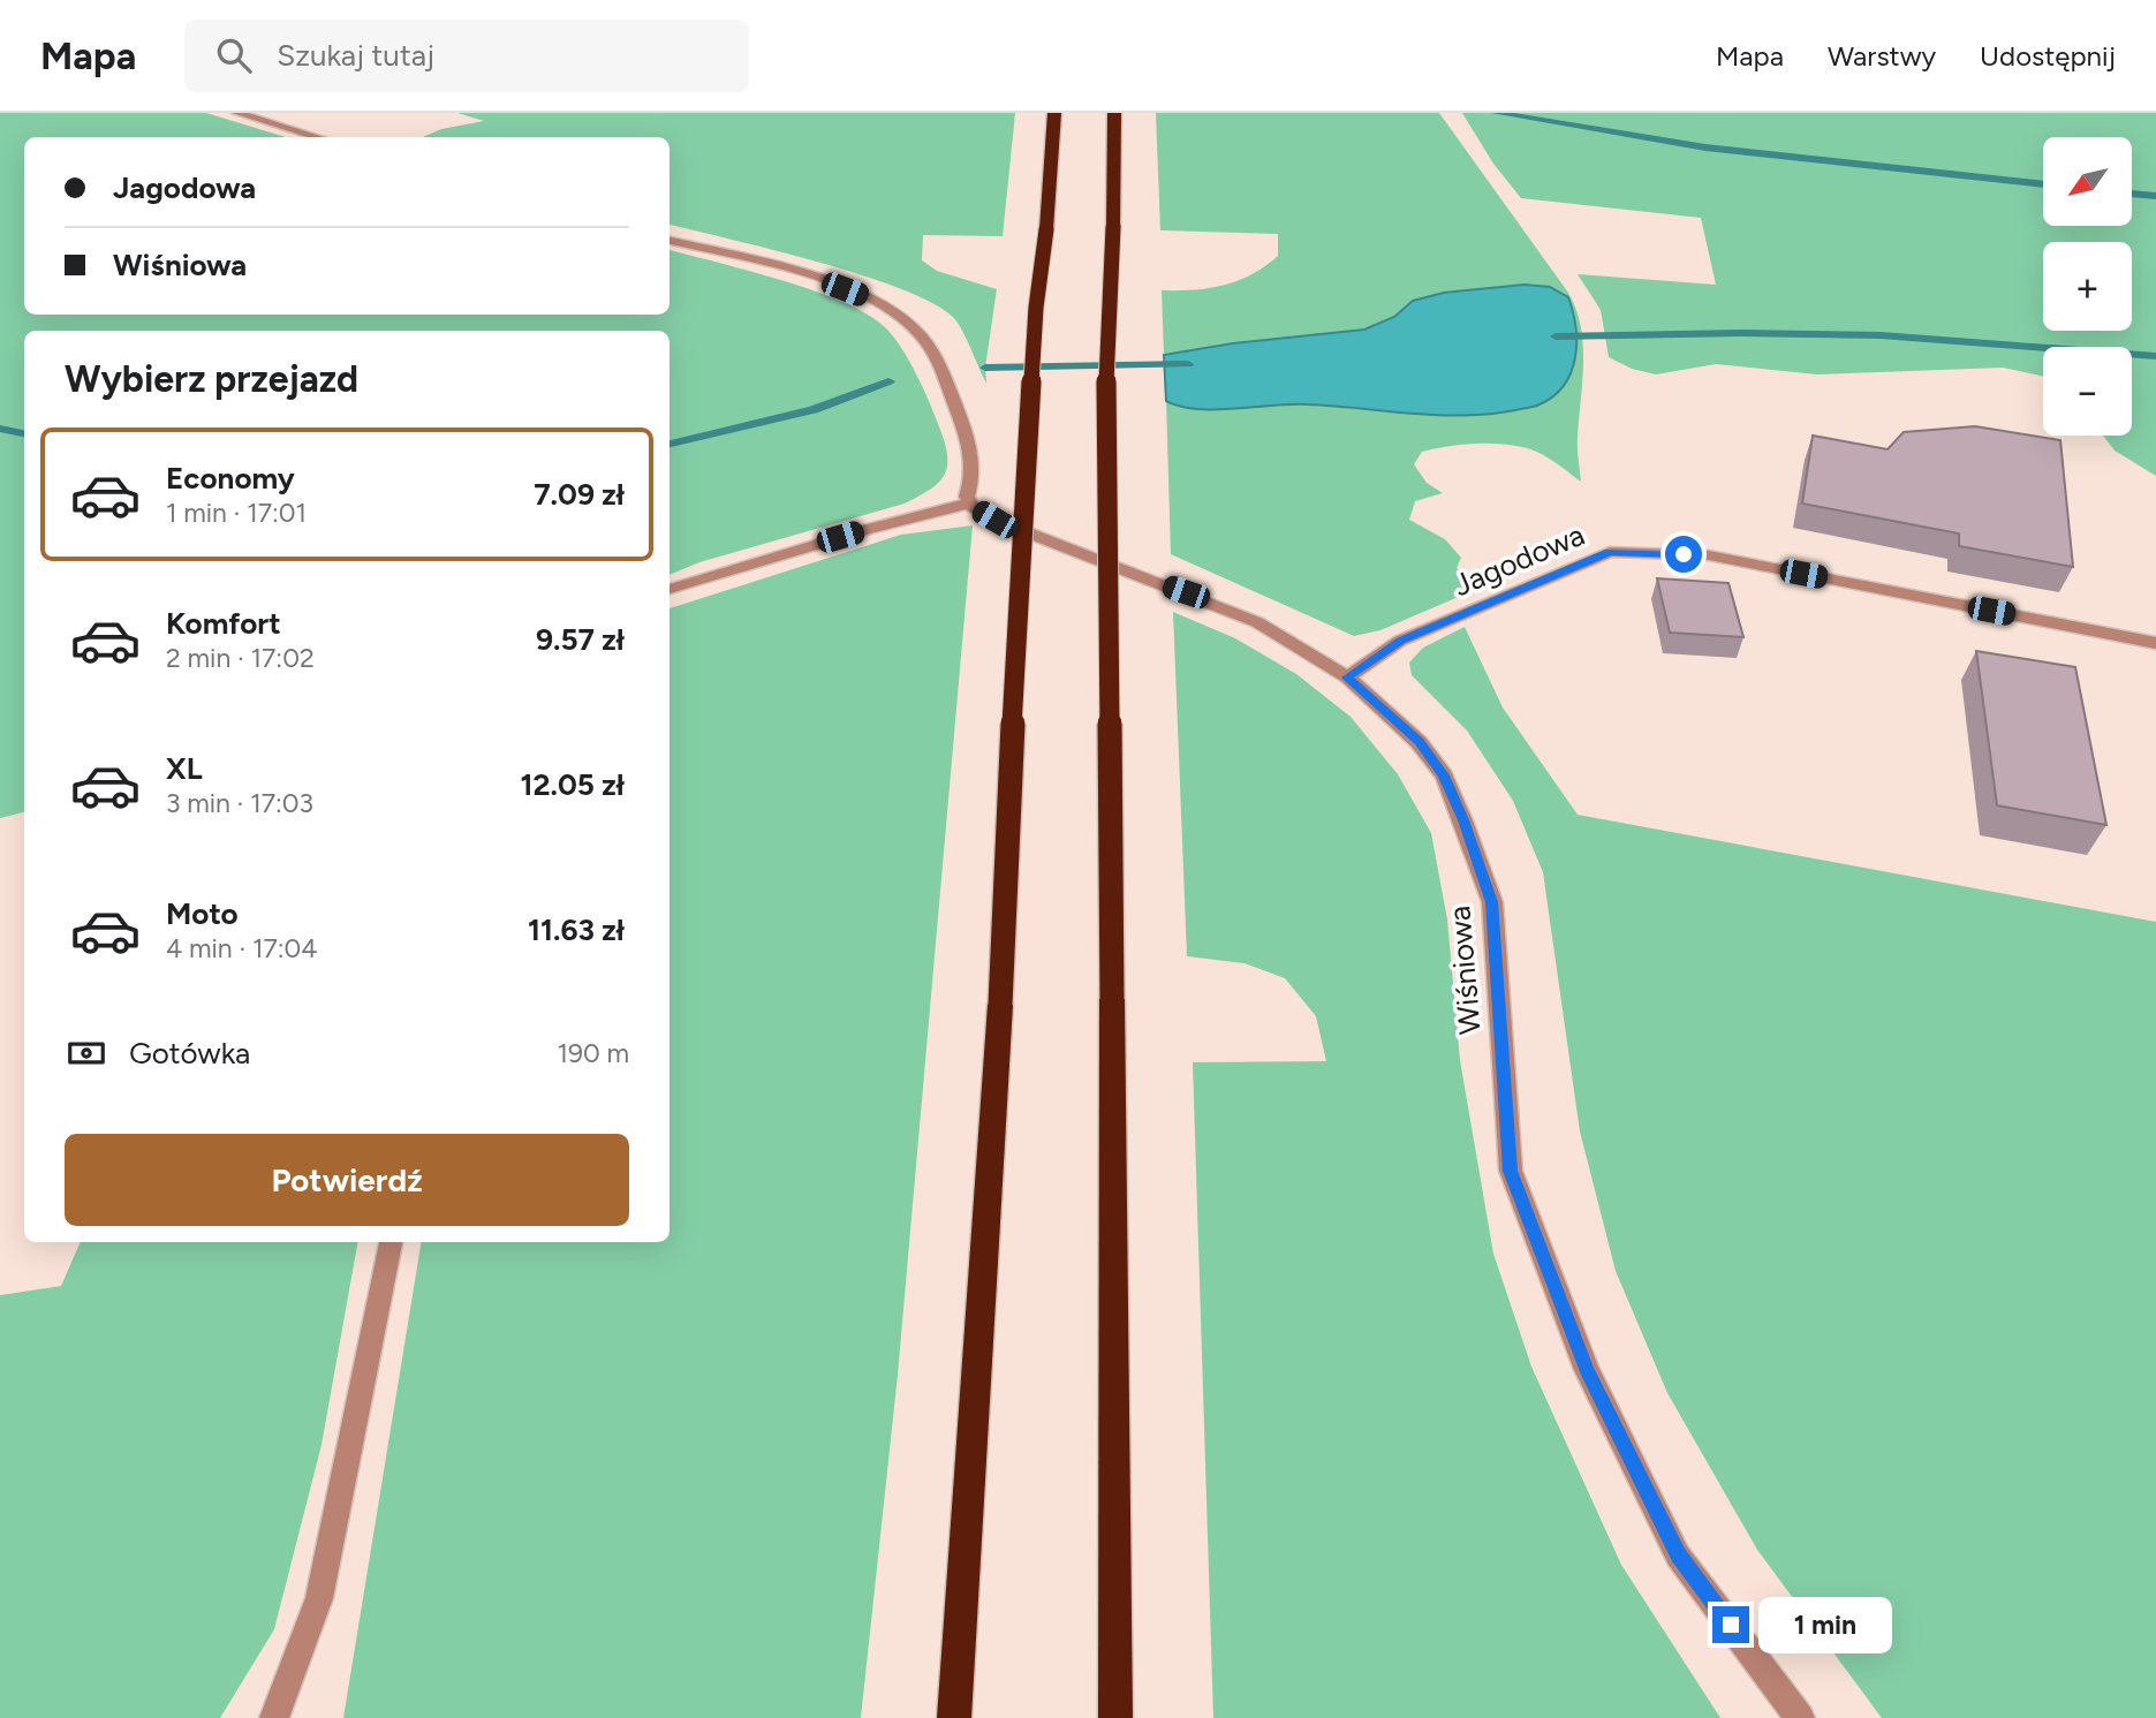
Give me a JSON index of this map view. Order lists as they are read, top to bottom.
{
  "streets": {
    "street": ["Jagodowa", "Wiśniowa"]
  },
  "crossings": [
    ["Jagodowa", "Wiśniowa"]
  ],
  "north": "bottom left",
  "page": {
    "header": "Mapa",
    "search": "Szukaj tutaj",
    "nav": ["Mapa", "Warstwy", "Udostępnij"],
    "map_buttons": ["+", "−"],
    "banner": ["Jagodowa", "Wiśniowa"],
    "heading": "Wybierz przejazd",
    "list": [
      {
        "name": "Economy",
        "note": "1 min · 17:01",
        "value": "7.09 zł"
      },
      {
        "name": "Komfort",
        "note": "2 min · 17:02",
        "value": "9.57 zł"
      },
      {
        "name": "XL",
        "note": "3 min · 17:03",
        "value": "12.05 zł"
      },
      {
        "name": "Moto",
        "note": "4 min · 17:04",
        "value": "11.63 zł"
      }
    ],
    "pay": ["Gotówka", "190 m"],
    "buttons": "Potwierdź",
    "bubble": "1 min"
  }
}
